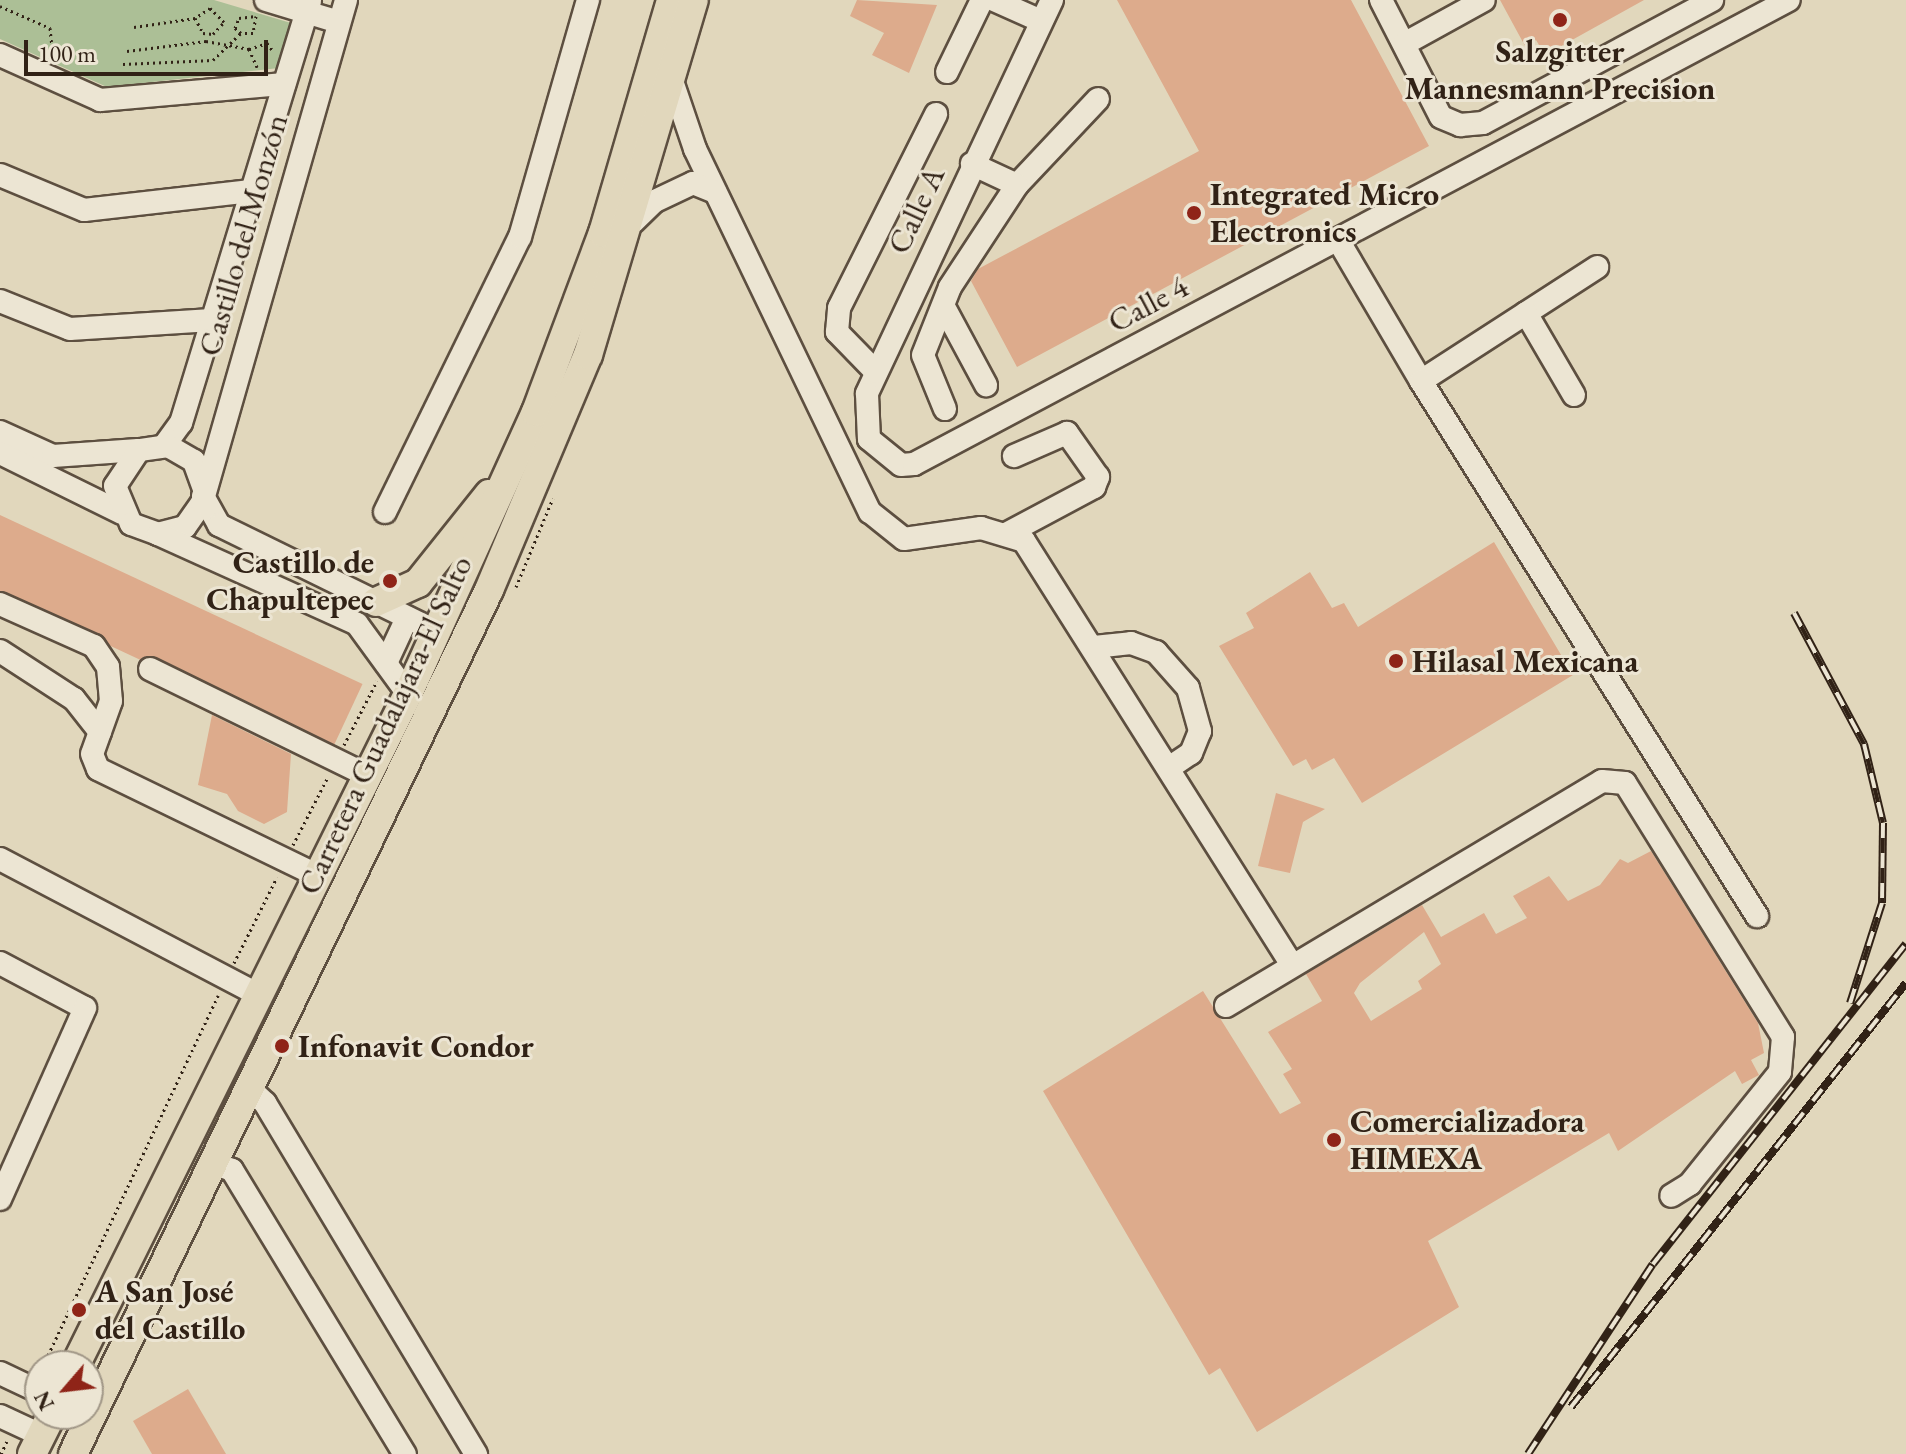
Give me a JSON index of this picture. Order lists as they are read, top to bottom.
{
  "streets": {
    "main road": ["Carretera Guadalajara-El Salto"],
    "street": ["Calle A", "Castillo del Monzón", "Calle 4"]
  },
  "crossings": [
    ["Calle A", "Calle 4"]
  ],
  "places": [
    "Salzgitter Mannesmann Precision",
    "Integrated Micro Electronics",
    "Castillo de Chapultepec",
    "Hilasal Mexicana",
    "Infonavit Condor",
    "Comercializadora HIMEXA",
    "A San José del Castillo"
  ],
  "scale_bar": "100 m",
  "north": "bottom left"
}
